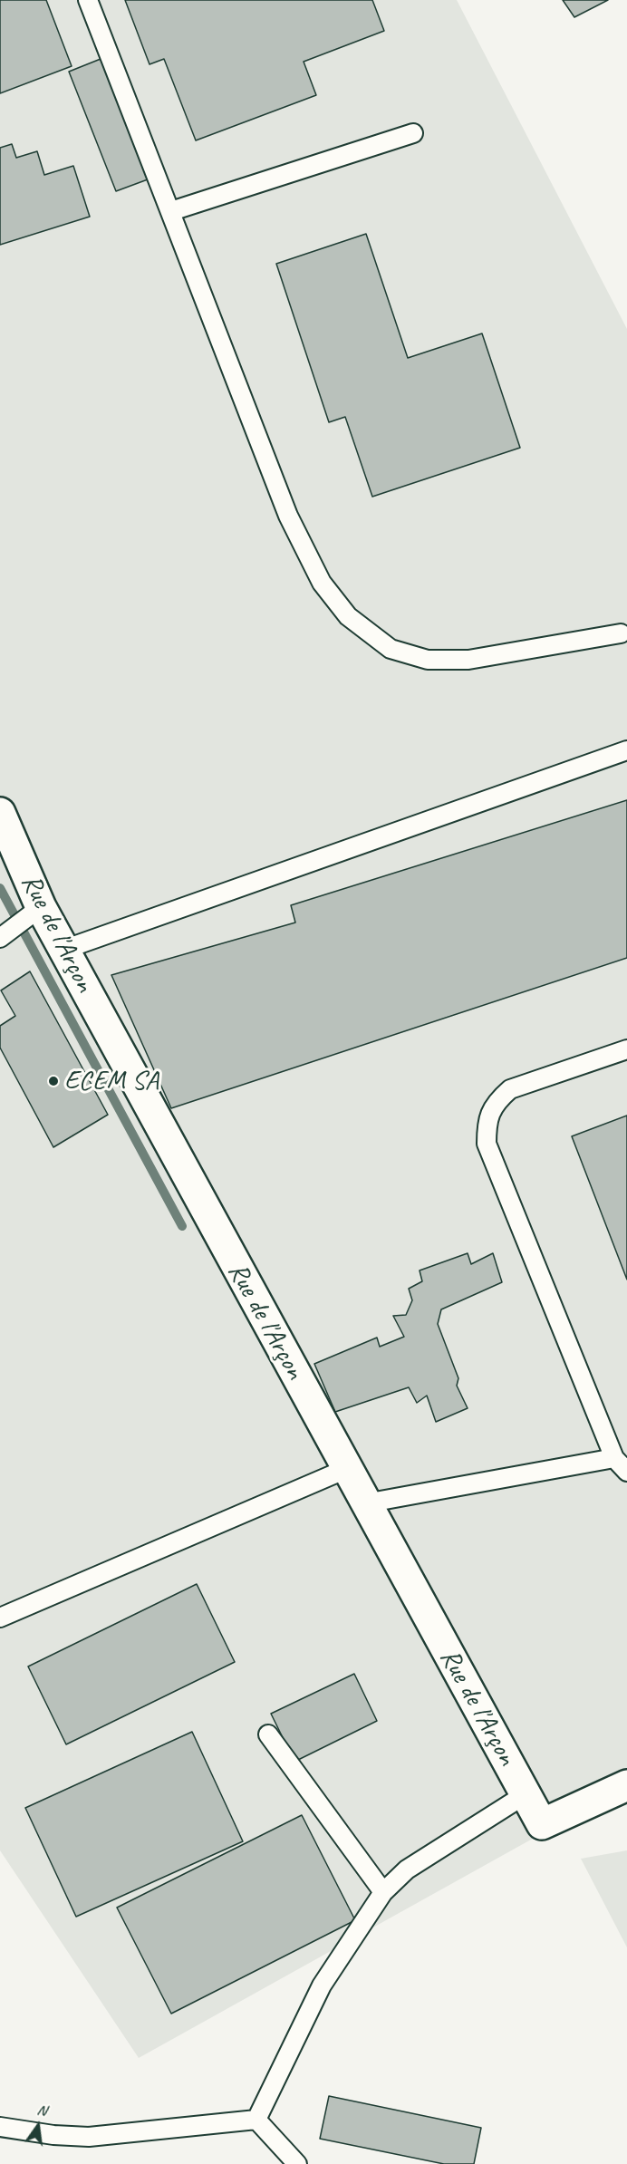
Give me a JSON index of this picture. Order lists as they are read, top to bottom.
{
  "streets": {
    "street": ["Rue de l'Arçon"]
  },
  "places": ["ECEM SA"],
  "north": "top"
}
